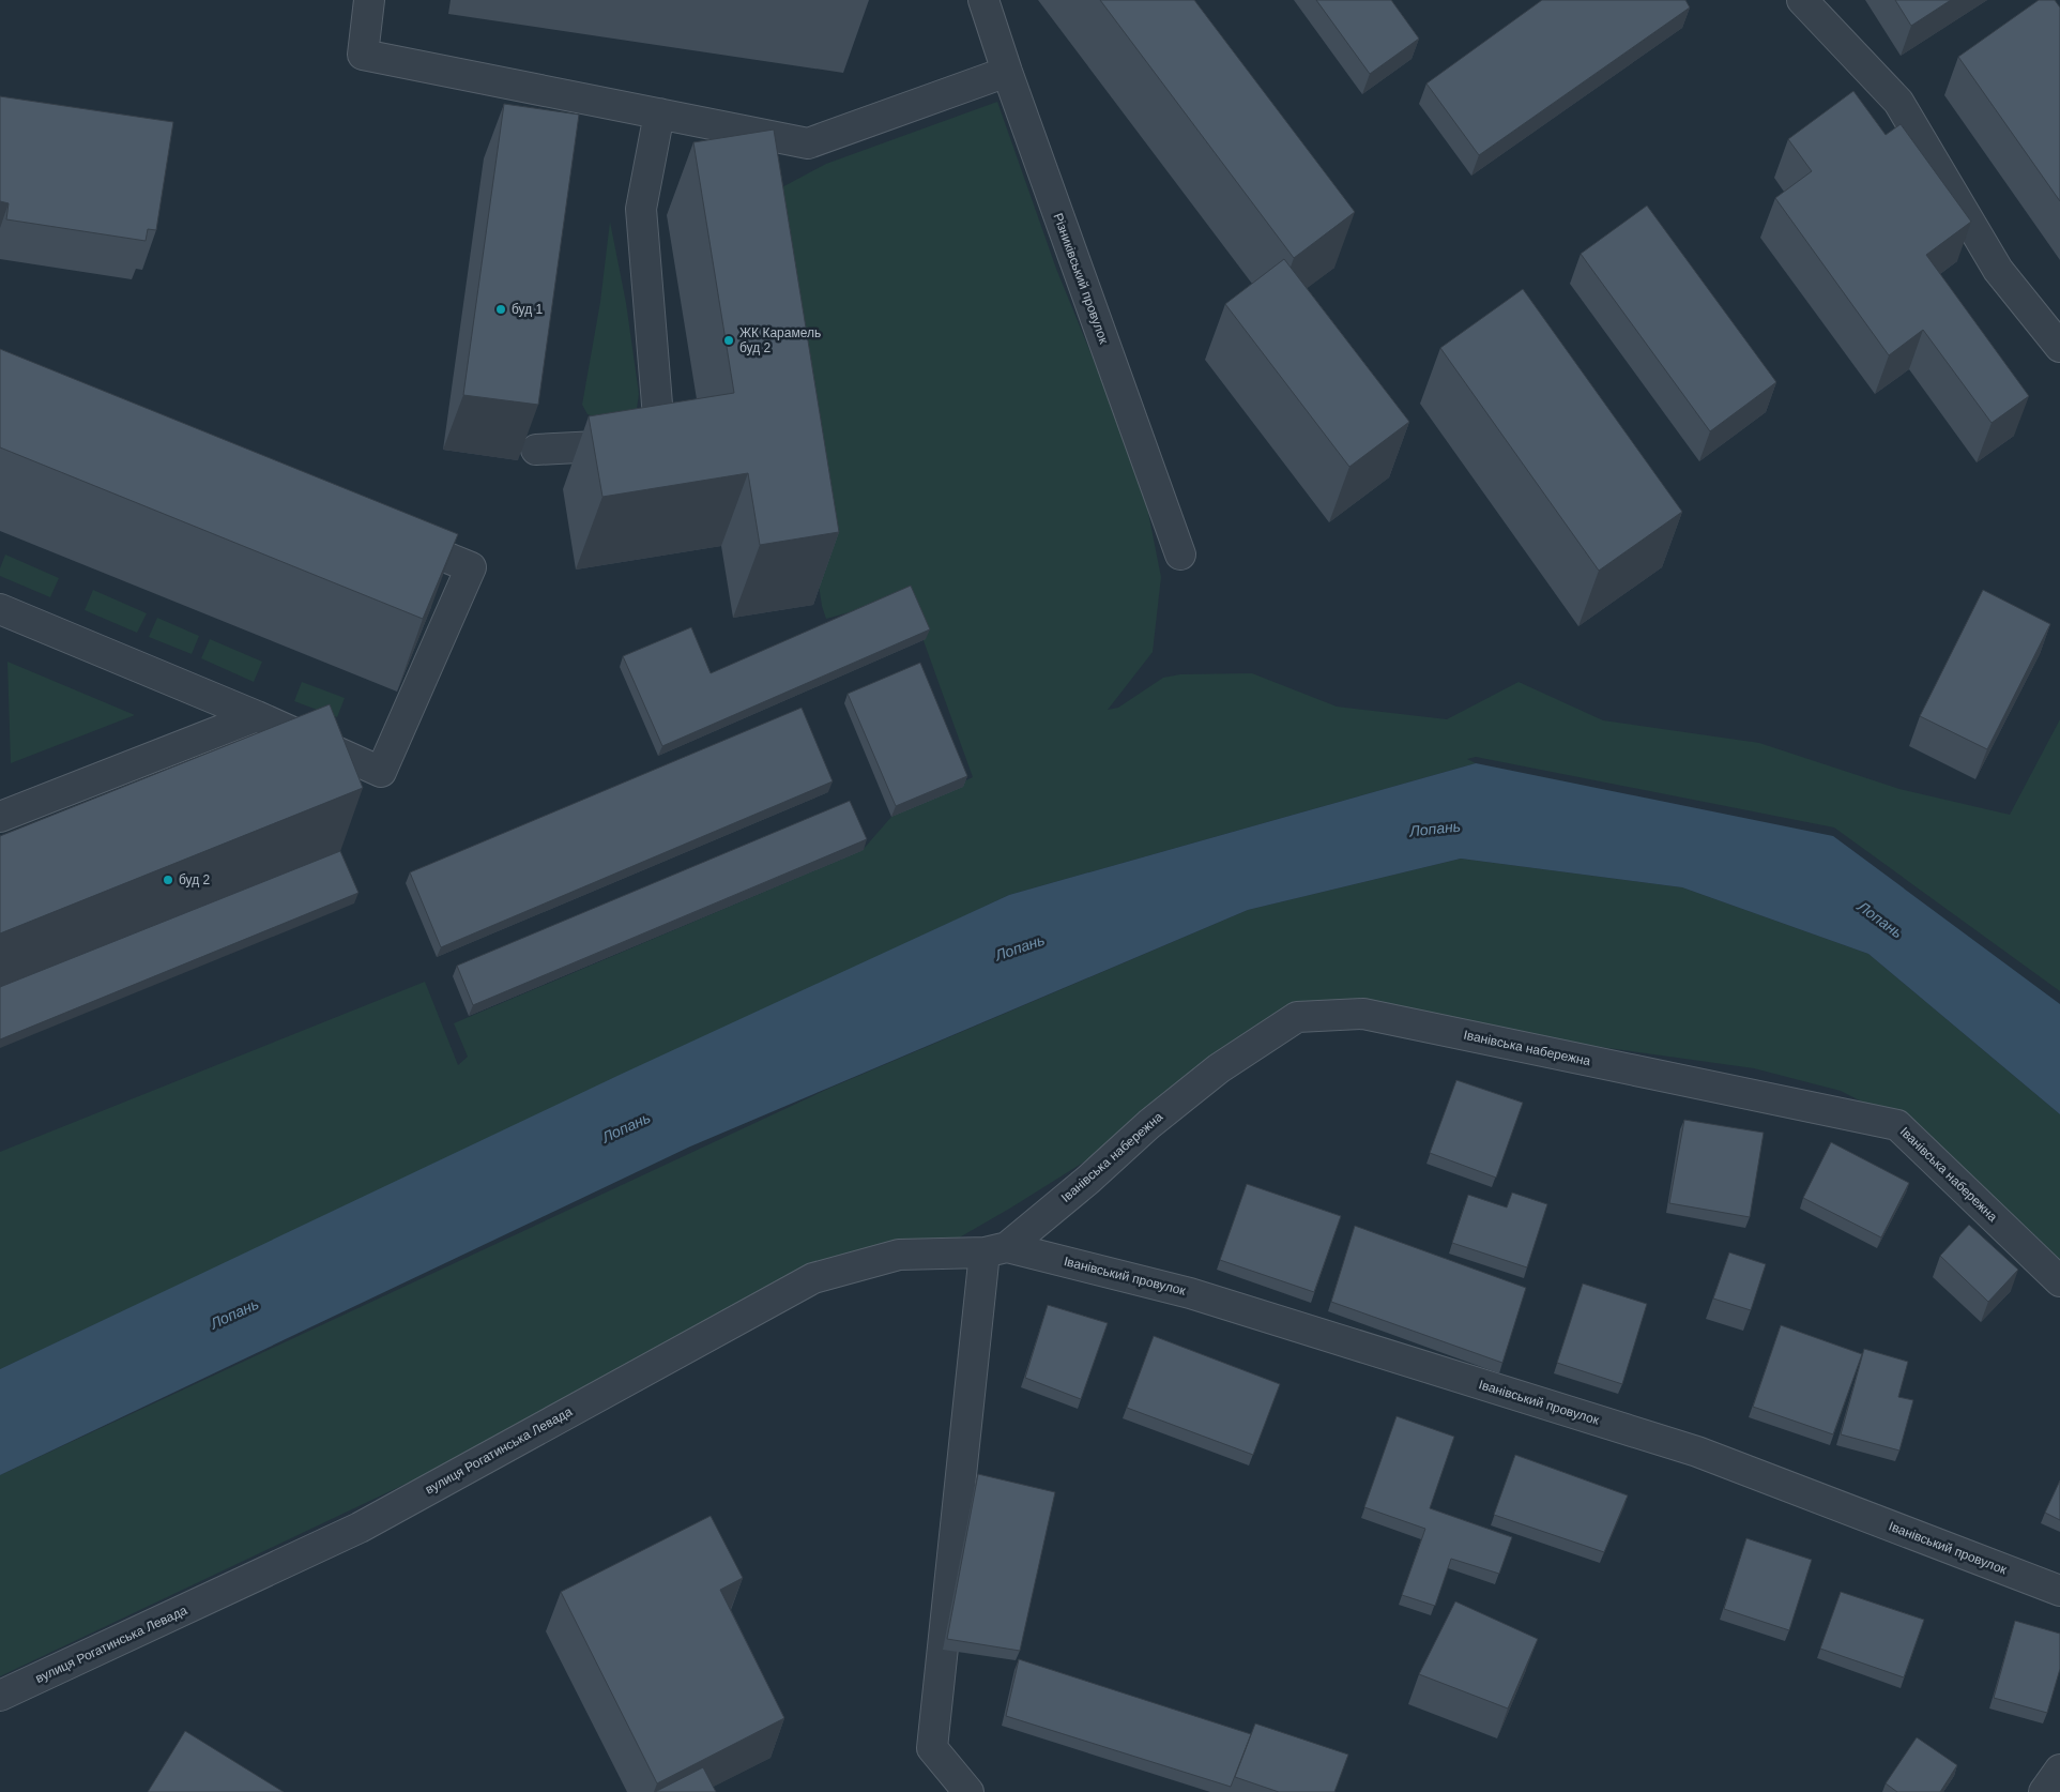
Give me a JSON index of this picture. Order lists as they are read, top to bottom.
{
  "streets": {
    "street": [
      "Різниківський провулок",
      "Іванівська набережна",
      "Іванівський провулок",
      "вулиця Рогатинська Левада"
    ]
  },
  "crossings": [
    ["Іванівська набережна", "Іванівський провулок"],
    ["Іванівська набережна", "вулиця Рогатинська Левада"],
    ["Іванівський провулок", "вулиця Рогатинська Левада"]
  ],
  "water": ["Лопань"],
  "places": ["буд 1", "ЖК Карамель буд 2", "буд 2"]
}
